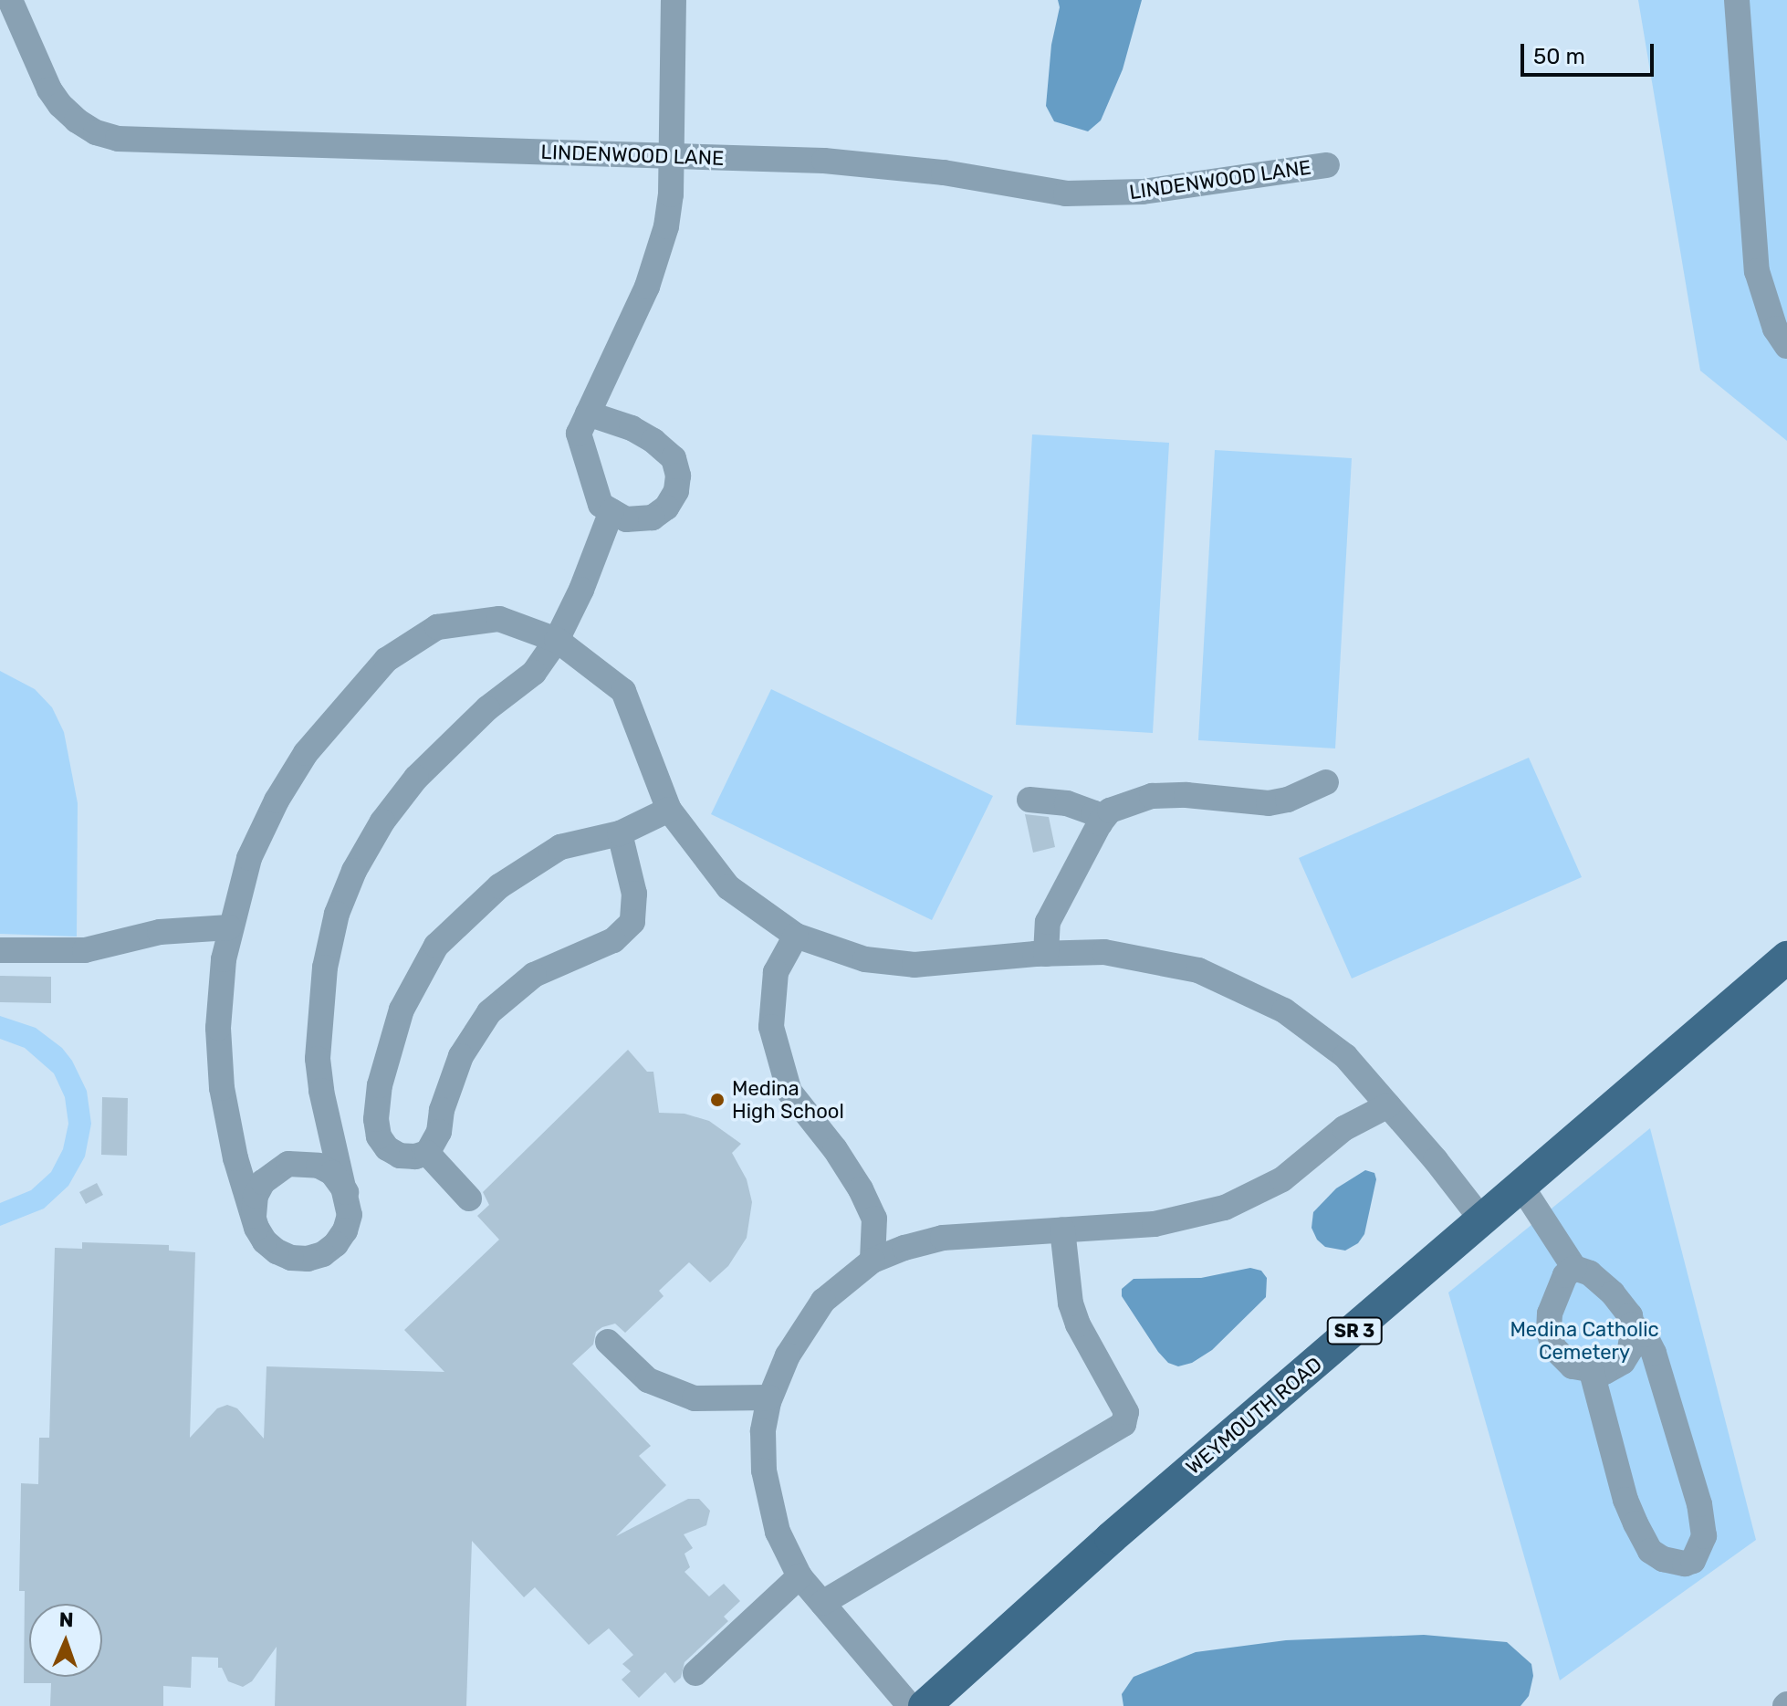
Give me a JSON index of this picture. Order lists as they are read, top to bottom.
{
  "streets": {
    "main road": ["SR 3", "WEYMOUTH ROAD"],
    "street": ["LINDENWOOD LANE"]
  },
  "parks": ["Medina Catholic Cemetery"],
  "places": ["Medina High School"],
  "scale_bar": "50 m",
  "north": "top"
}
